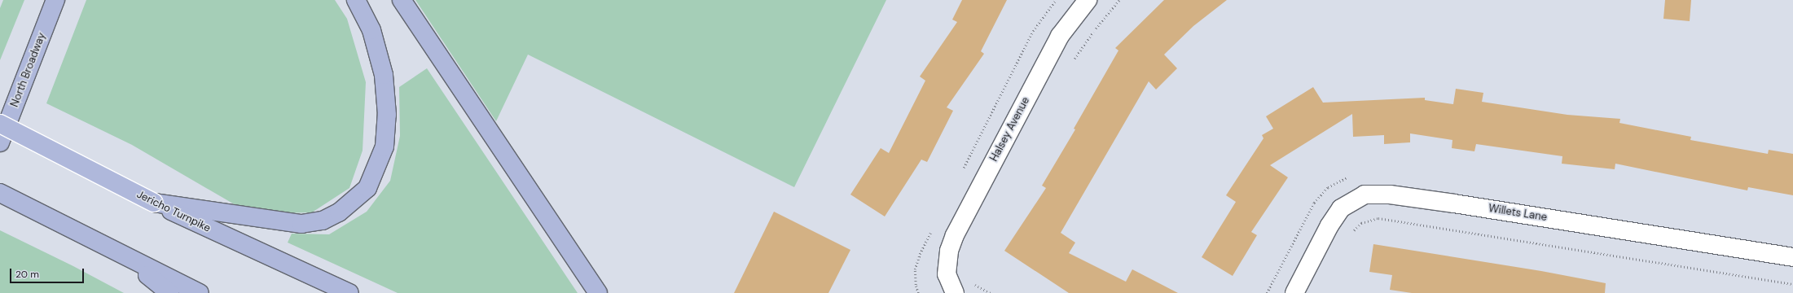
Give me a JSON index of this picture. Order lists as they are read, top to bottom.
{
  "streets": {
    "main road": ["North Broadway", "Jericho Turnpike"],
    "street": ["Halsey Avenue", "Willets Lane"]
  },
  "crossings": [
    ["North Broadway", "Jericho Turnpike"]
  ],
  "scale_bar": "20 m"
}
